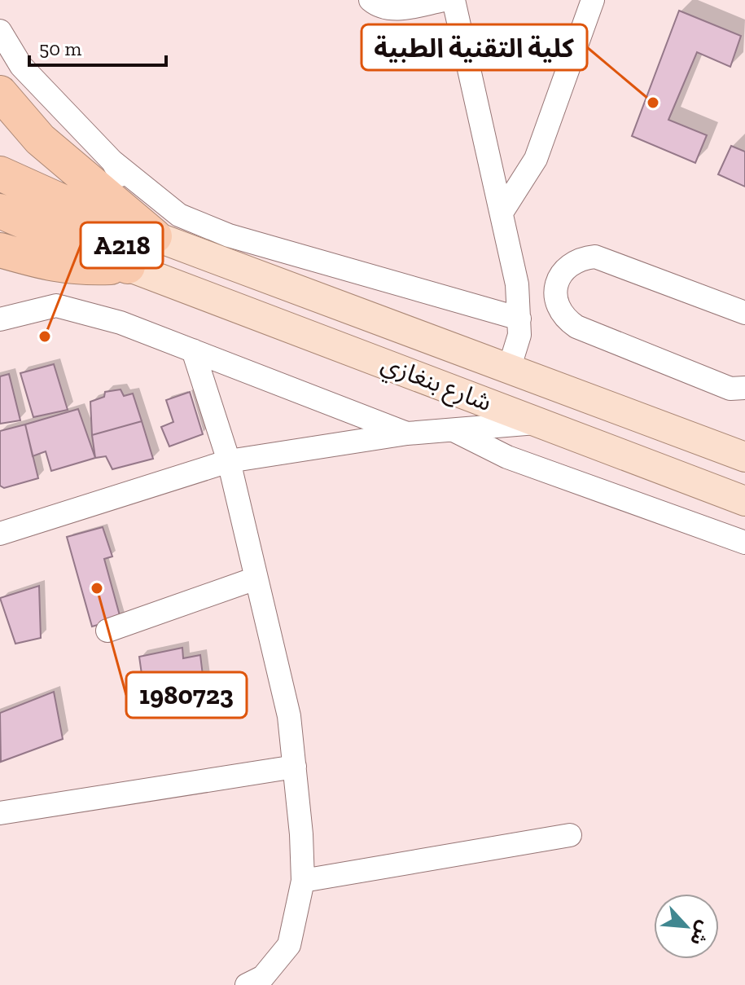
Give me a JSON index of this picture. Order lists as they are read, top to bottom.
{
  "streets": {
    "main road": ["شارع بنغازي"]
  },
  "places": ["كلية التقنية الطبية", "A218", "1980723"],
  "scale_bar": "50 m",
  "north": "bottom right"
}
